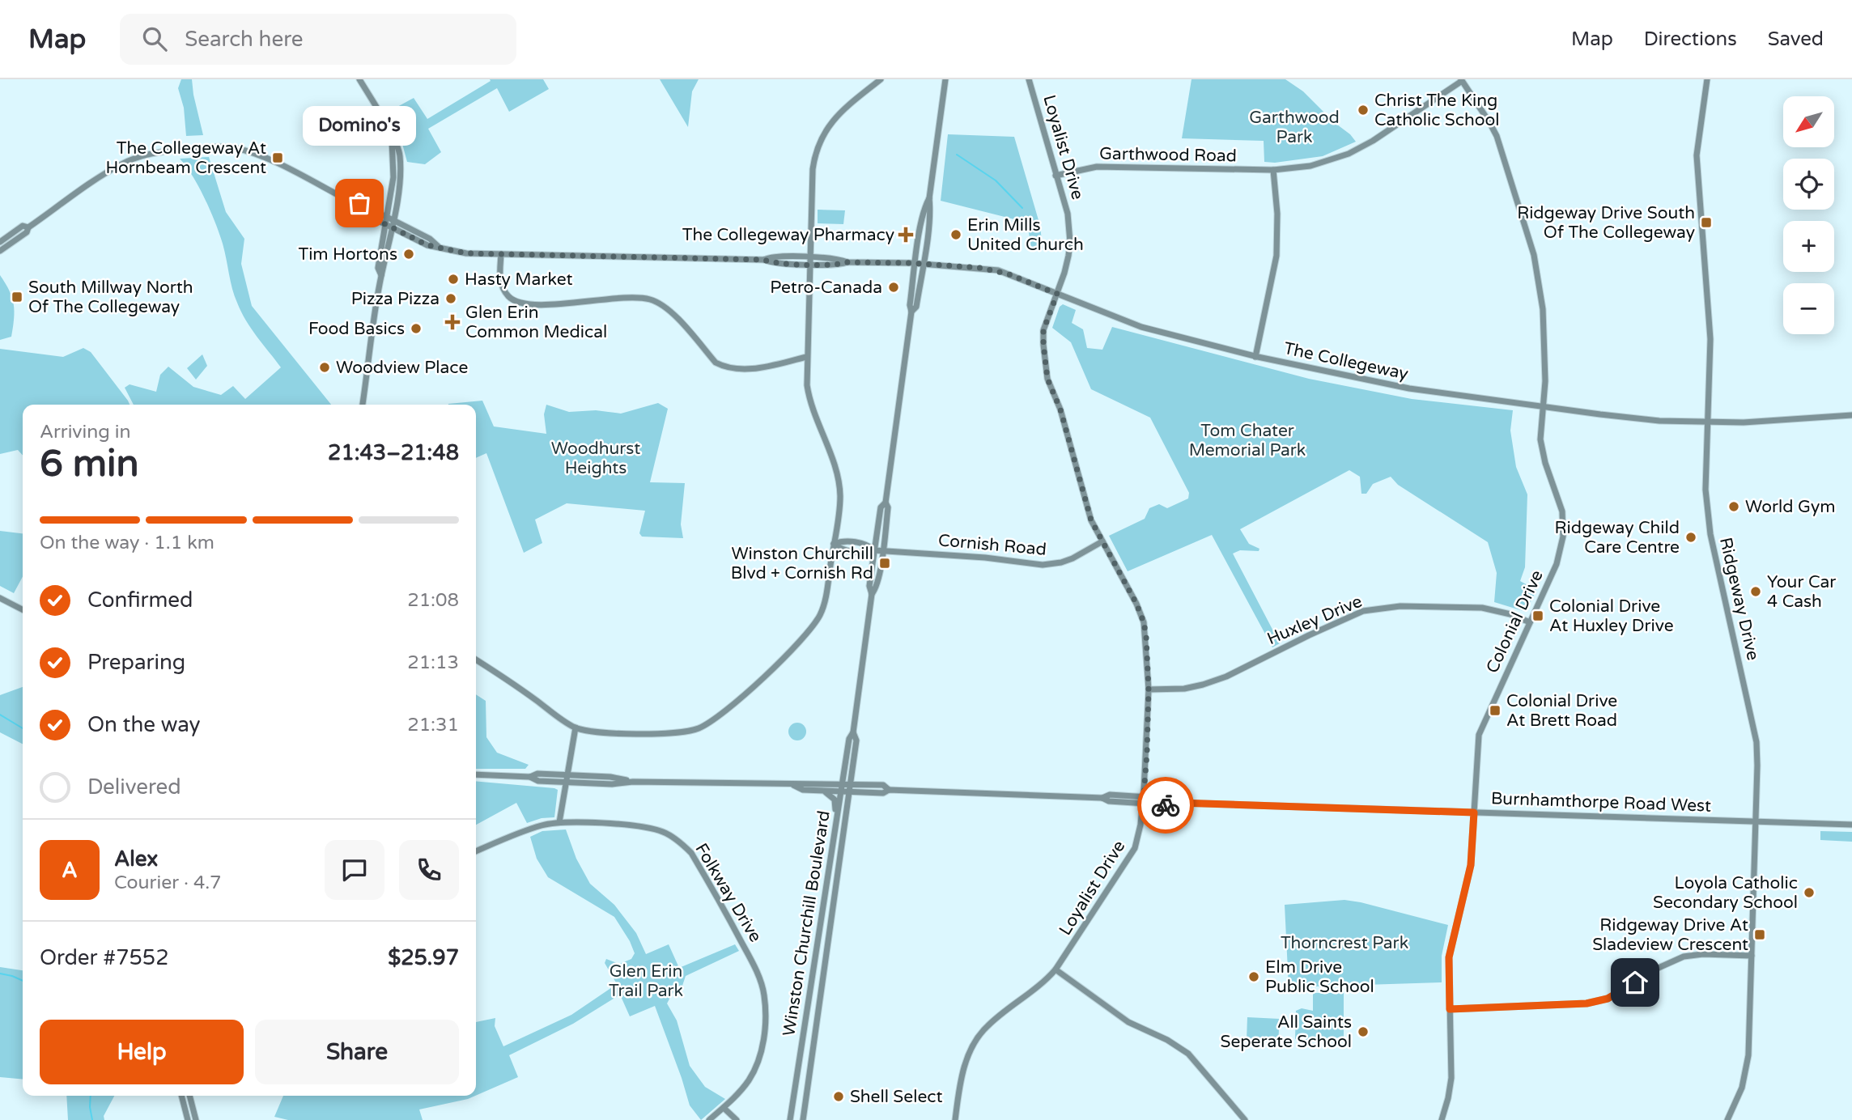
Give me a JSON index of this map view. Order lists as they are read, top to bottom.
{
  "streets": {
    "street": [
      "Loyalist Drive",
      "Garthwood Road",
      "The Collegeway",
      "Cornish Road",
      "Ridgeway Drive",
      "Huxley Drive",
      "Colonial Drive",
      "Burnhamthorpe Road West",
      "Folkway Drive",
      "Winston Churchill Boulevard"
    ]
  },
  "crossings": [
    ["Loyalist Drive", "Garthwood Road"],
    ["Loyalist Drive", "The Collegeway"],
    ["Loyalist Drive", "Cornish Road"],
    ["Loyalist Drive", "Huxley Drive"],
    ["Loyalist Drive", "Burnhamthorpe Road West"],
    ["Garthwood Road", "Colonial Drive"],
    ["The Collegeway", "Ridgeway Drive"],
    ["The Collegeway", "Colonial Drive"],
    ["The Collegeway", "Winston Churchill Boulevard"],
    ["Cornish Road", "Winston Churchill Boulevard"],
    ["Ridgeway Drive", "Burnhamthorpe Road West"],
    ["Huxley Drive", "Colonial Drive"],
    ["Colonial Drive", "Burnhamthorpe Road West"],
    ["Burnhamthorpe Road West", "Winston Churchill Boulevard"]
  ],
  "parks": [
    "Garthwood Park",
    "Tom Chater Memorial Park",
    "Woodhurst Heights",
    "Thorncrest Park",
    "Glen Erin Trail Park"
  ],
  "places": {
    "other": [
      "Christ The King Catholic School",
      "Domino's",
      "Erin Mills United Church",
      "Tim Hortons",
      "Hasty Market",
      "Petro-Canada",
      "Pizza Pizza",
      "Food Basics",
      "Woodview Place",
      "World Gym",
      "Ridgeway Child Care Centre",
      "Your Car 4 Cash",
      "Loyola Catholic Secondary School",
      "Elm Drive Public School",
      "All Saints Seperate School",
      "Shell Select"
    ],
    "transit": [
      "The Collegeway At Hornbeam Crescent",
      "Ridgeway Drive South Of The Collegeway",
      "South Millway North Of The Collegeway",
      "Winston Churchill Blvd + Cornish Rd",
      "Colonial Drive At Huxley Drive",
      "Colonial Drive At Brett Road",
      "Ridgeway Drive At Sladeview Crescent"
    ],
    "health": ["The Collegeway Pharmacy", "Glen Erin Common Medical"]
  },
  "north": "bottom left",
  "page": {
    "header": "Map",
    "search": "Search here",
    "nav": ["Map", "Directions", "Saved"],
    "map_buttons": ["+", "−"],
    "bubble": "Domino's",
    "heading": ["6 min", "Arriving in", "21:43–21:48"],
    "panel": [
      "Alex",
      "Courier · 4.7",
      "Order #7552",
      "$25.97"
    ],
    "bar": "On the way · 1.1 km",
    "list": [
      ["Confirmed", "21:08"],
      ["Preparing", "21:13"],
      ["On the way", "21:31"],
      "Delivered"
    ],
    "round": "A",
    "buttons": ["Help", "Share"]
  }
}
